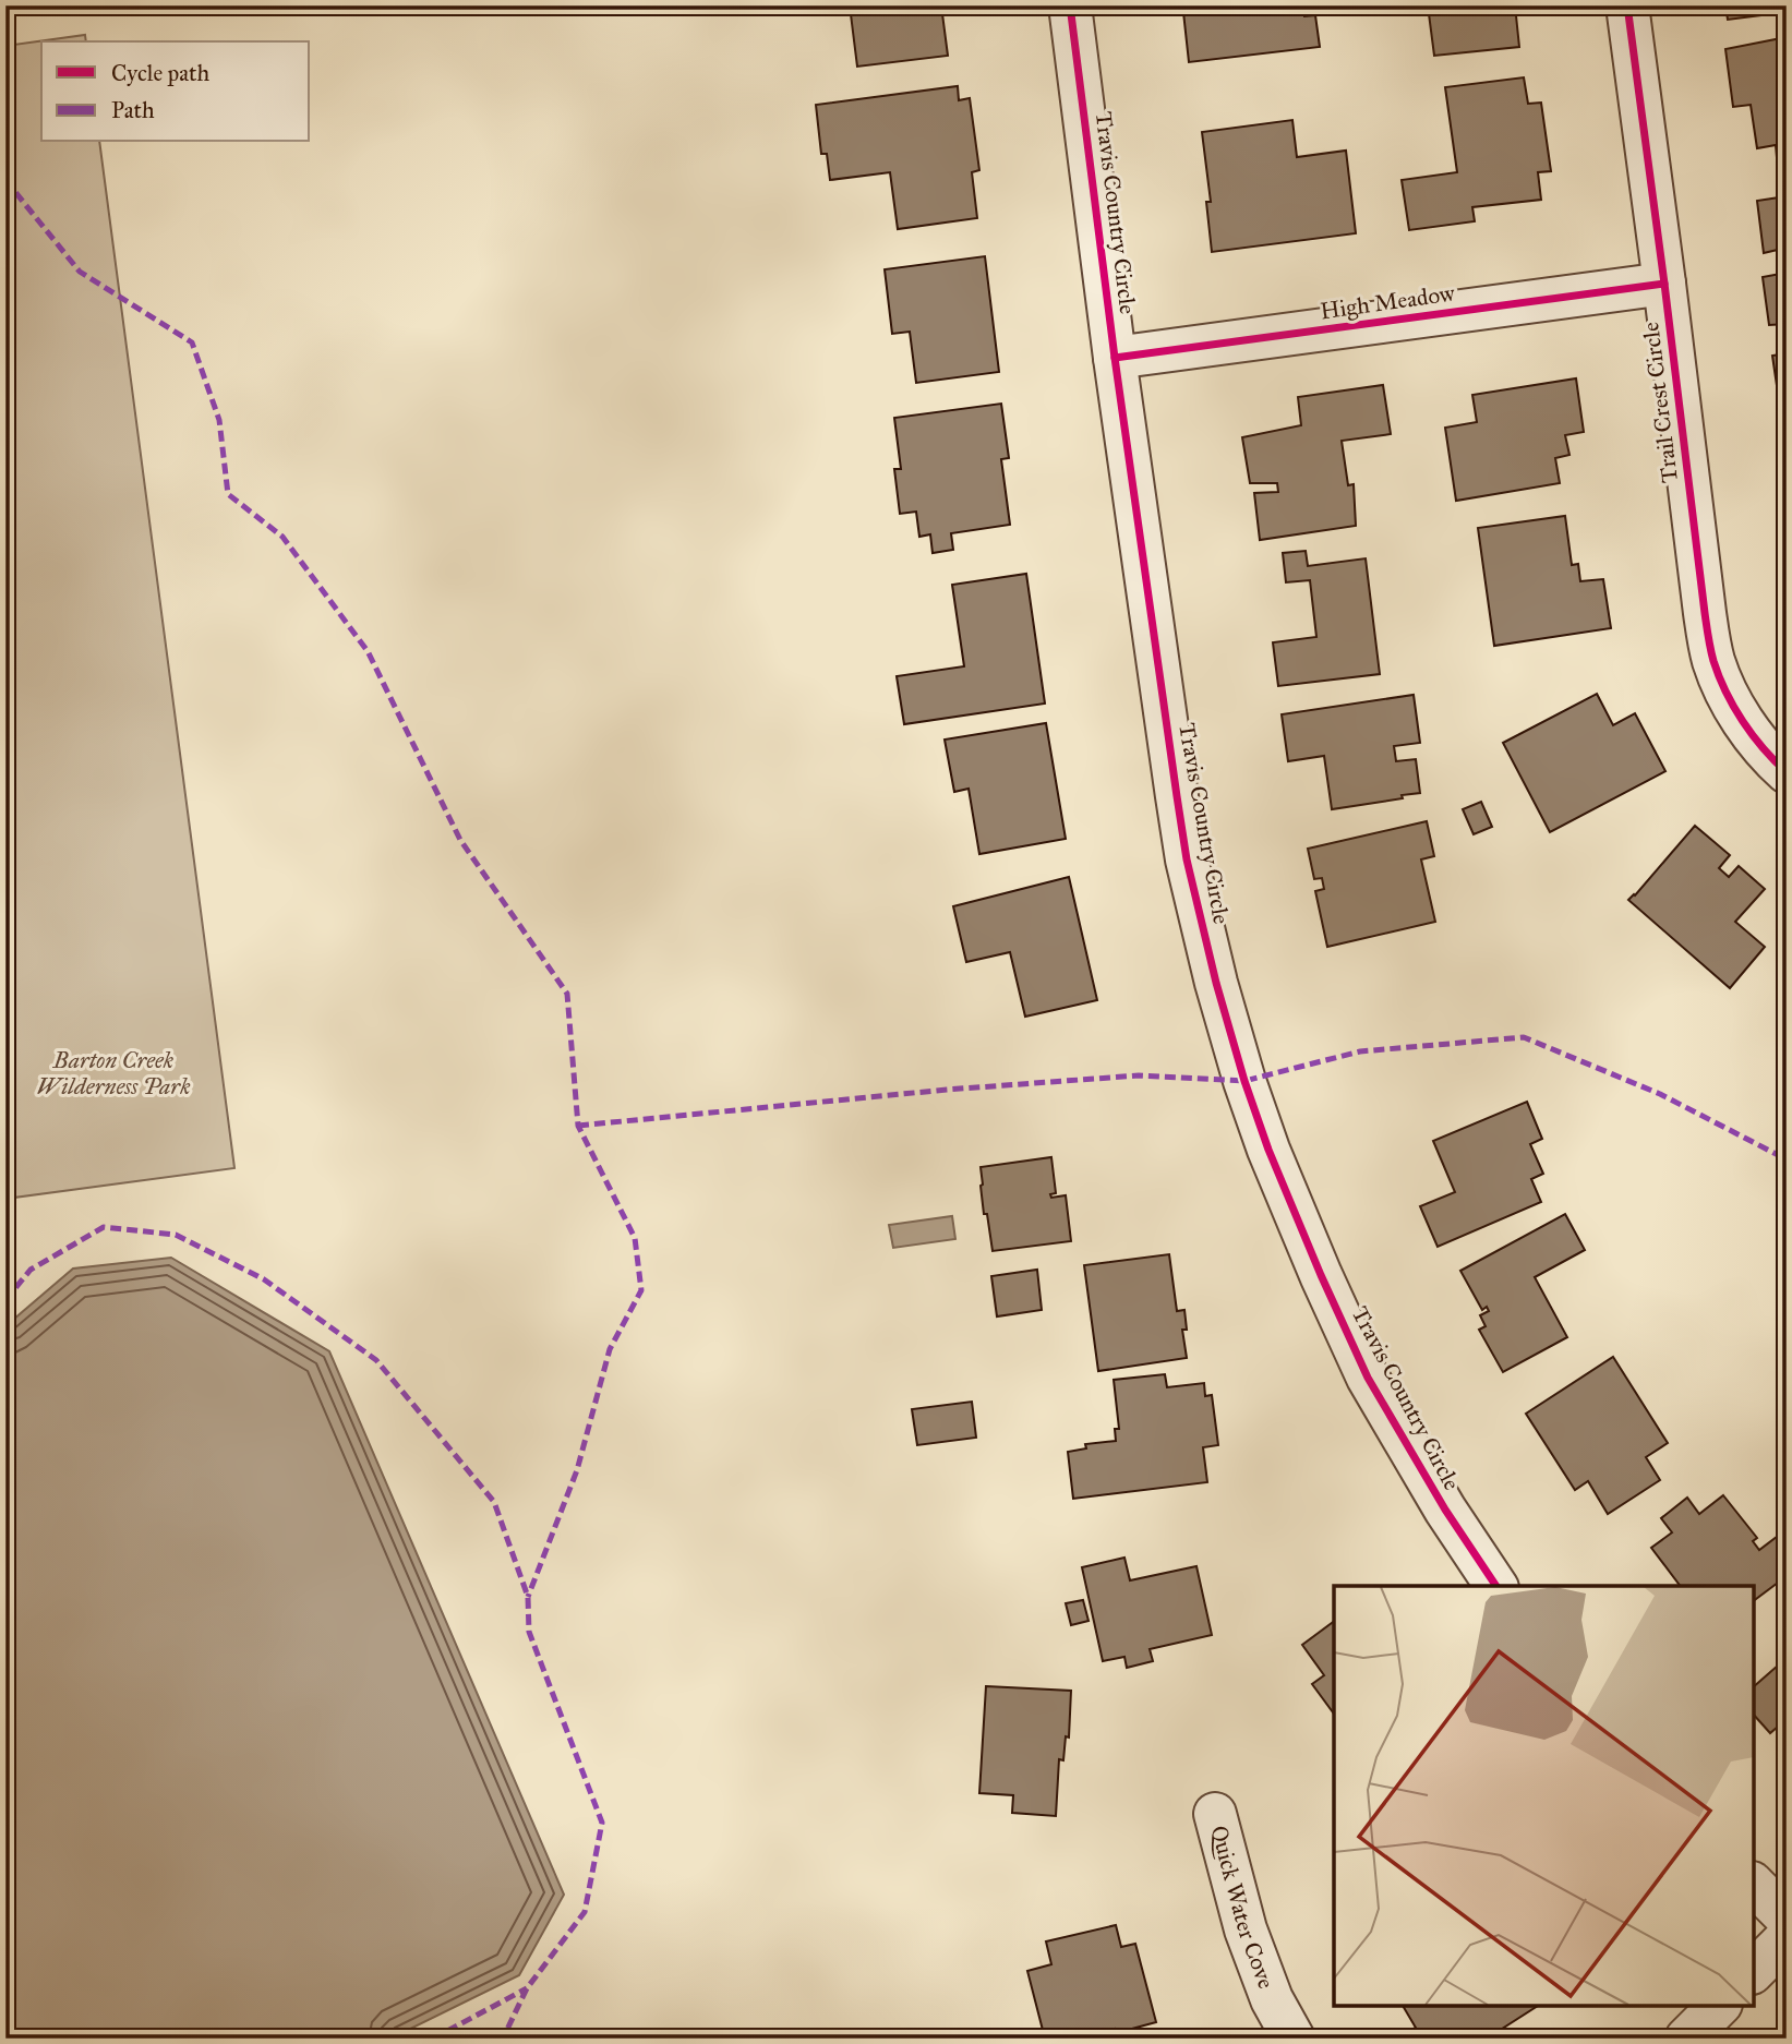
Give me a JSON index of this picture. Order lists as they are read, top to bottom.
{
  "streets": {
    "street": [
      "Travis Country Circle",
      "High Meadow",
      "Trail Crest Circle",
      "Quick Water Cove"
    ]
  },
  "crossings": [
    ["Travis Country Circle", "High Meadow"],
    ["High Meadow", "Trail Crest Circle"]
  ],
  "parks": ["Barton Creek Wilderness Park"],
  "legend": ["Cycle path", "Path"]
}
